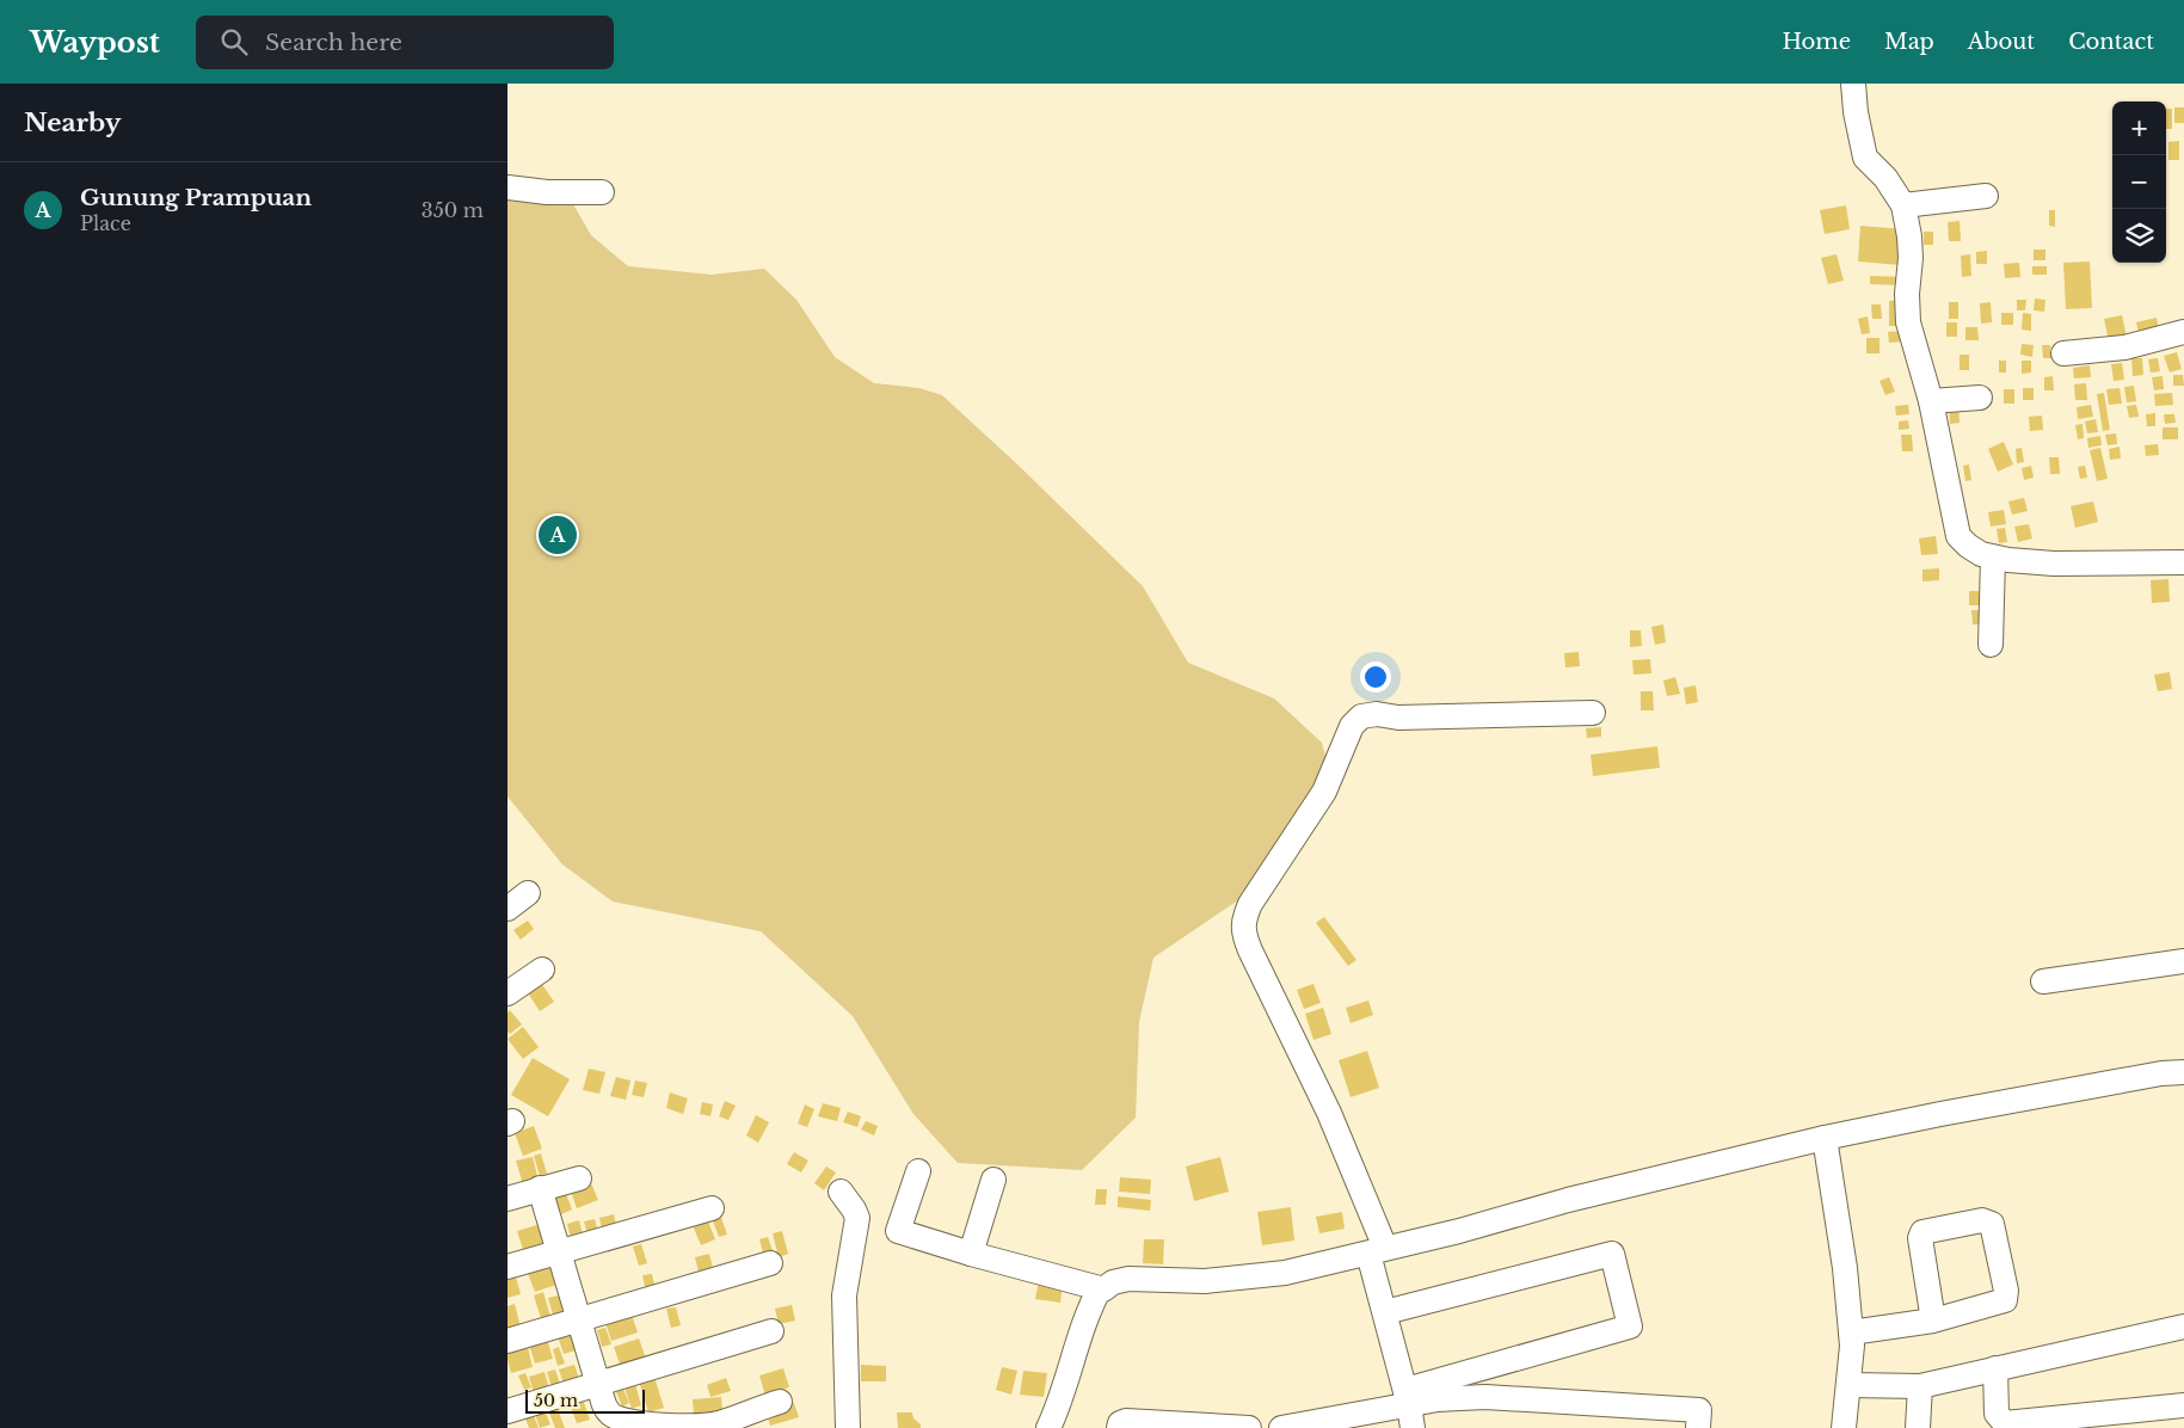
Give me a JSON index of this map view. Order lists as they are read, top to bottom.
{
  "scale_bar": "50 m",
  "page": {
    "header": "Waypost",
    "search": "Search here",
    "nav": [
      "Home",
      "Map",
      "About",
      "Contact"
    ],
    "heading": "Nearby",
    "map_buttons": ["+", "−"],
    "list": [
      {
        "mark": "A",
        "name": "Gunung Prampuan",
        "note": "Place",
        "value": "350 m"
      }
    ],
    "pins": "A",
    "scale": "50 m"
  }
}
